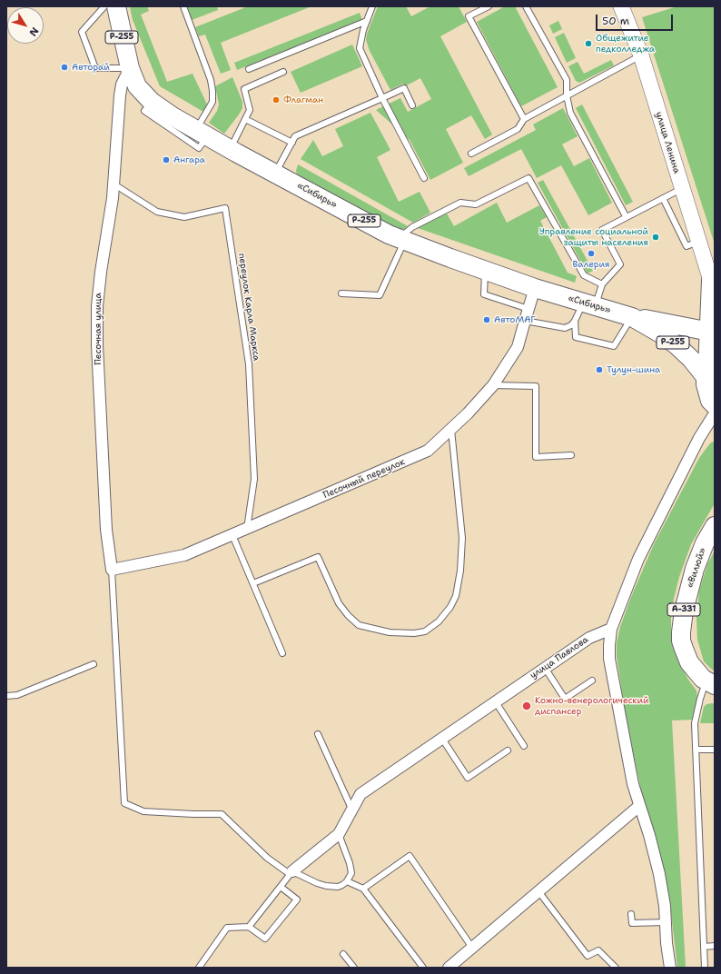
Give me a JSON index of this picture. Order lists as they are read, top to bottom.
{
  "streets": {
    "highway": [
      "Р-255",
      "«Сибирь»",
      "«Вилюй»",
      "А-331"
    ],
    "main road": ["улица Ленина"],
    "street": ["Песочная улица", "Песочный переулок", "улица Павлова"],
    "lane": ["переулок Карла Маркса"]
  },
  "crossings": [
    ["Р-255", "«Сибирь»"],
    ["«Сибирь»", "Песочная улица"],
    ["«Сибирь»", "Песочный переулок"],
    ["переулок Карла Маркса", "Песочная улица"],
    ["переулок Карла Маркса", "Песочный переулок"],
    ["Песочная улица", "Песочный переулок"]
  ],
  "places": [
    "Общежитие педколледжа",
    "Авторай",
    "Флагман",
    "Ангара",
    "Управление социальной защиты населения",
    "Валерия",
    "АвтоМАГ",
    "Тулун-шина",
    "Кожно-венерологический диспансер"
  ],
  "scale_bar": "50 m",
  "north": "bottom right"
}
